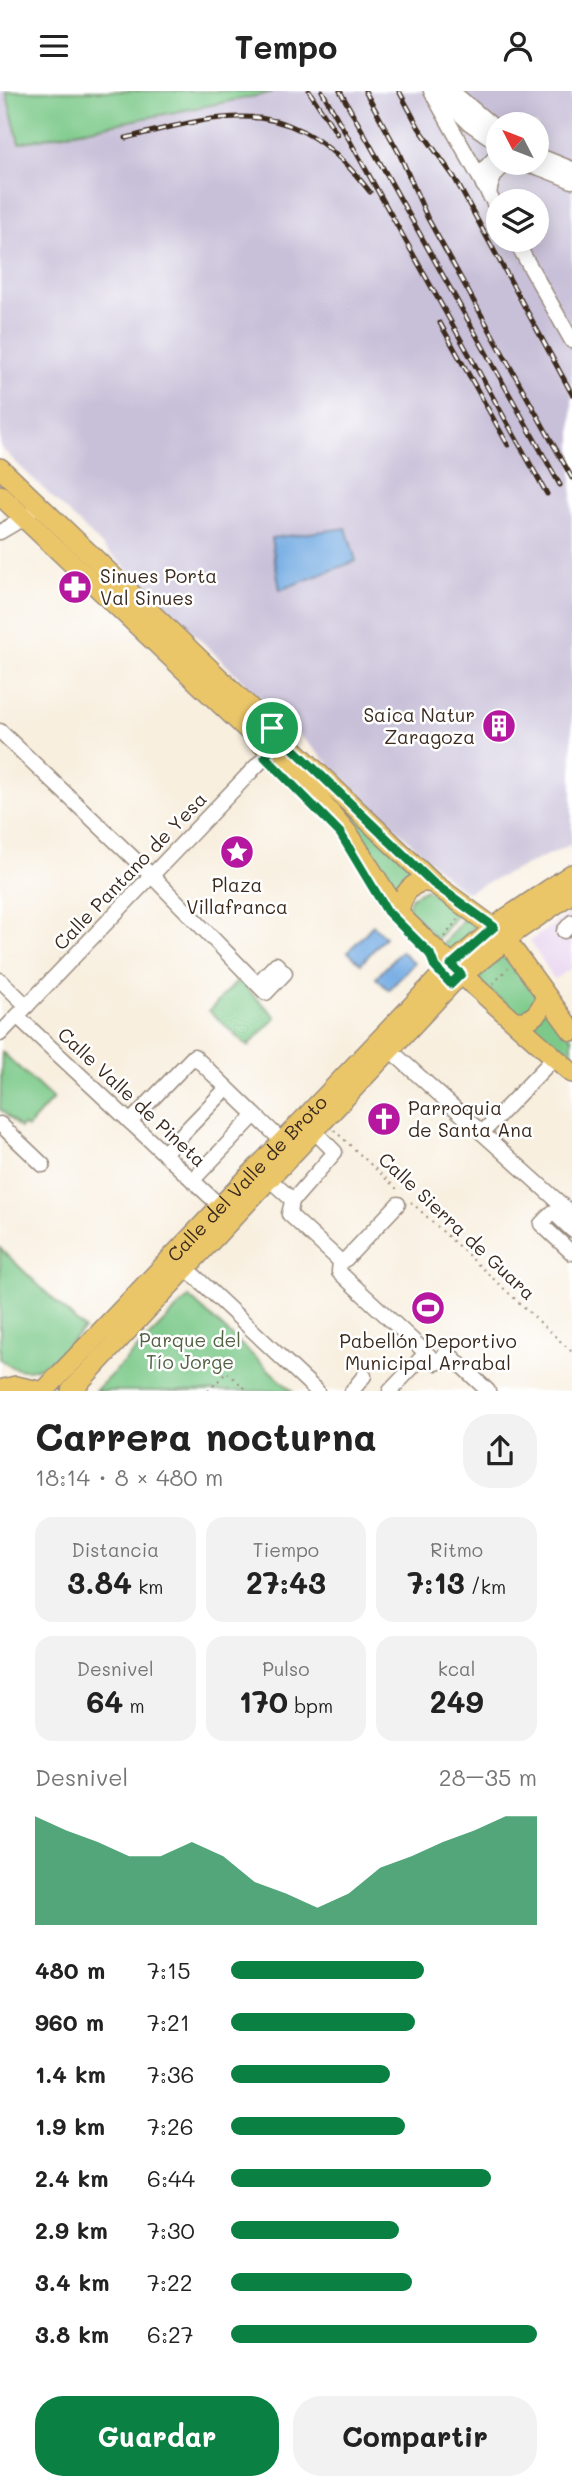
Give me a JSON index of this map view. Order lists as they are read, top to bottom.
{
  "streets": {
    "main road": ["Calle del Valle de Broto"],
    "street": ["Calle Pantano de Yesa", "Calle Valle de Pineta"],
    "path": ["Calle Sierra de Guara"]
  },
  "crossings": [
    ["Calle Pantano de Yesa", "Calle Valle de Pineta"],
    ["Calle Valle de Pineta", "Calle del Valle de Broto"],
    ["Calle del Valle de Broto", "Calle Sierra de Guara"]
  ],
  "parks": ["Parque del Tío Jorge"],
  "places": {
    "pharmacy": ["Sinues Porta Val Sinues"],
    "building": ["Saica Natur Zaragoza"],
    "place": ["Plaza Villafranca"],
    "church": ["Parroquia de Santa Ana"],
    "sports": ["Pabellón Deportivo Municipal Arrabal"]
  },
  "north": "top left",
  "page": {
    "header": "Tempo",
    "heading": ["Carrera nocturna", "18:14 · 8 × 480 m"],
    "stats": [
      ["Distancia", "3.84 km"],
      ["Tiempo", "27:43"],
      ["Ritmo", "7:13 /km"],
      ["Desnivel", "64 m"],
      ["Pulso", "170 bpm"],
      ["kcal", "249"]
    ],
    "chart": ["Desnivel", "28–35 m"],
    "list": [
      {
        "name": "480 m",
        "note": "7:15"
      },
      {
        "name": "960 m",
        "note": "7:21"
      },
      {
        "name": "1.4 km",
        "note": "7:36"
      },
      {
        "name": "1.9 km",
        "note": "7:26"
      },
      {
        "name": "2.4 km",
        "note": "6:44"
      },
      {
        "name": "2.9 km",
        "note": "7:30"
      },
      {
        "name": "3.4 km",
        "note": "7:22"
      },
      {
        "name": "3.8 km",
        "note": "6:27"
      }
    ],
    "buttons": ["Guardar", "Compartir"]
  }
}
